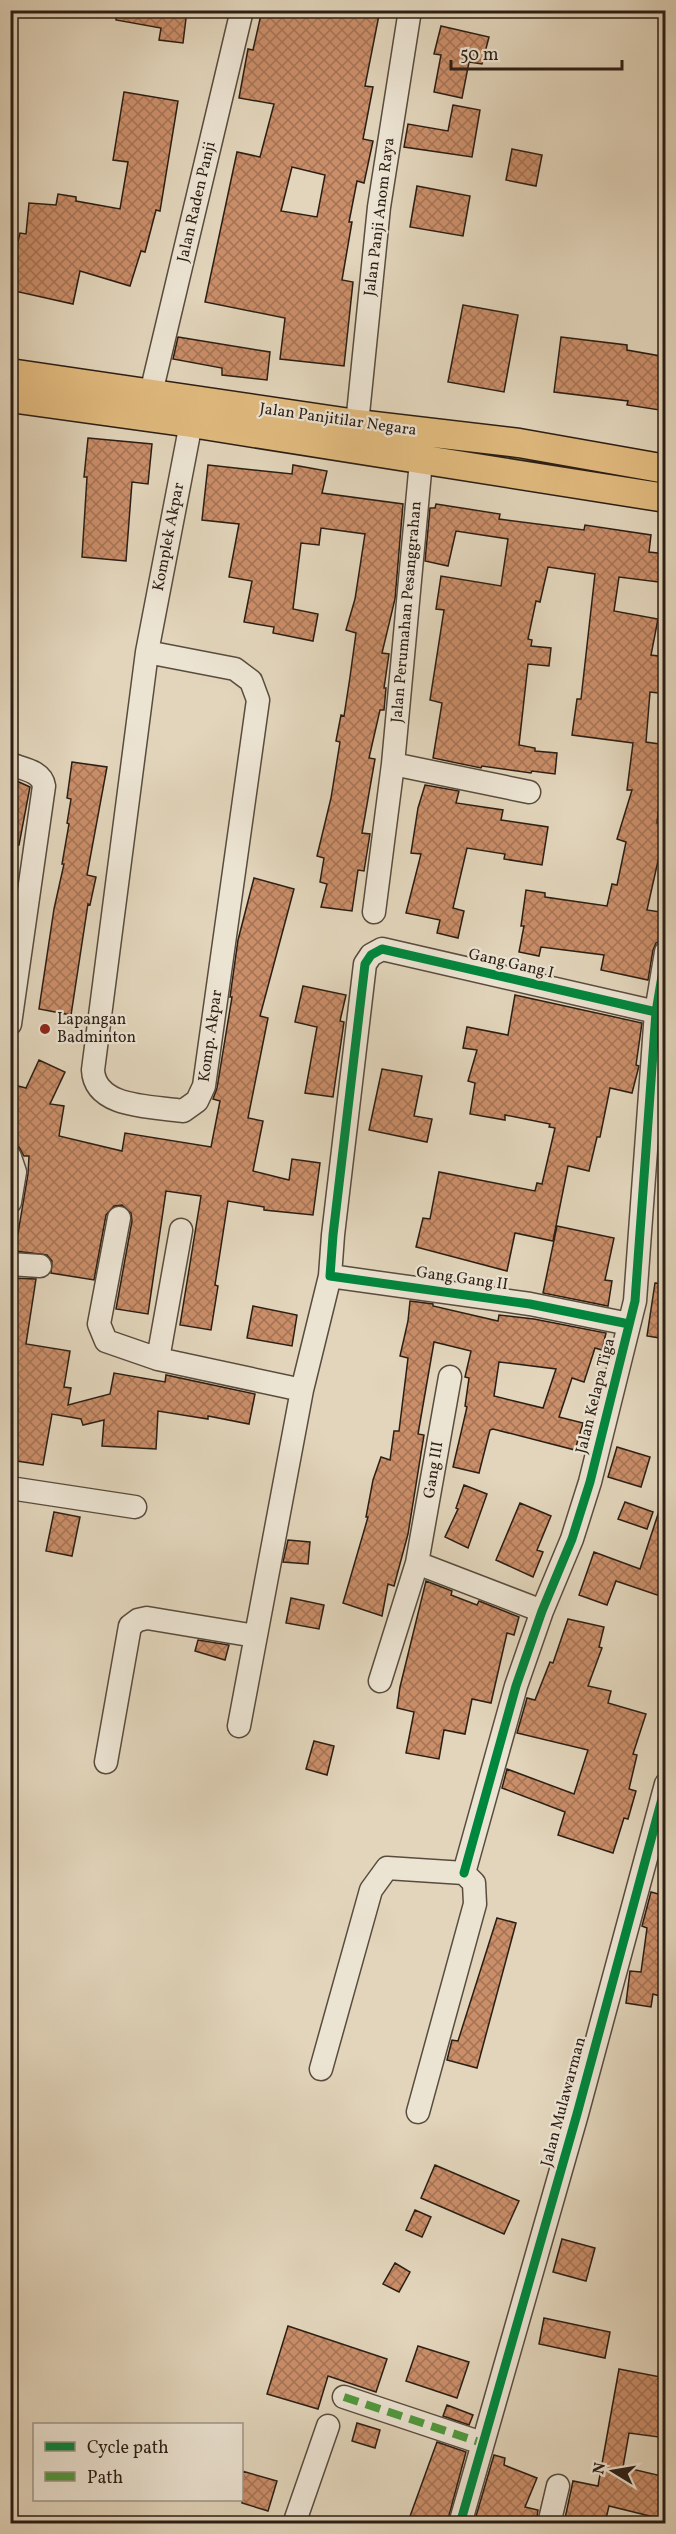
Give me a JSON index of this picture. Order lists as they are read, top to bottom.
{
  "streets": {
    "main road": ["Jalan Panjitilar Negara"],
    "street": [
      "Jalan Raden Panji",
      "Jalan Panji Anom Raya",
      "Komplek Akpar",
      "Jalan Perumahan Pesanggrahan",
      "Gang Gang I",
      "Komp. Akpar",
      "Gang Gang II",
      "Jalan Kelapa Tiga",
      "Gang III",
      "Jalan Mulawarman"
    ]
  },
  "crossings": [
    ["Jalan Raden Panji", "Jalan Panjitilar Negara"],
    ["Jalan Panji Anom Raya", "Jalan Panjitilar Negara"],
    ["Komplek Akpar", "Komp. Akpar"],
    ["Gang Gang I", "Gang Gang II"],
    ["Gang Gang I", "Jalan Kelapa Tiga"],
    ["Gang Gang II", "Jalan Kelapa Tiga"]
  ],
  "places": ["Lapangan Badminton"],
  "legend": ["Cycle path", "Path"],
  "scale_bar": "50 m",
  "north": "left"
}
